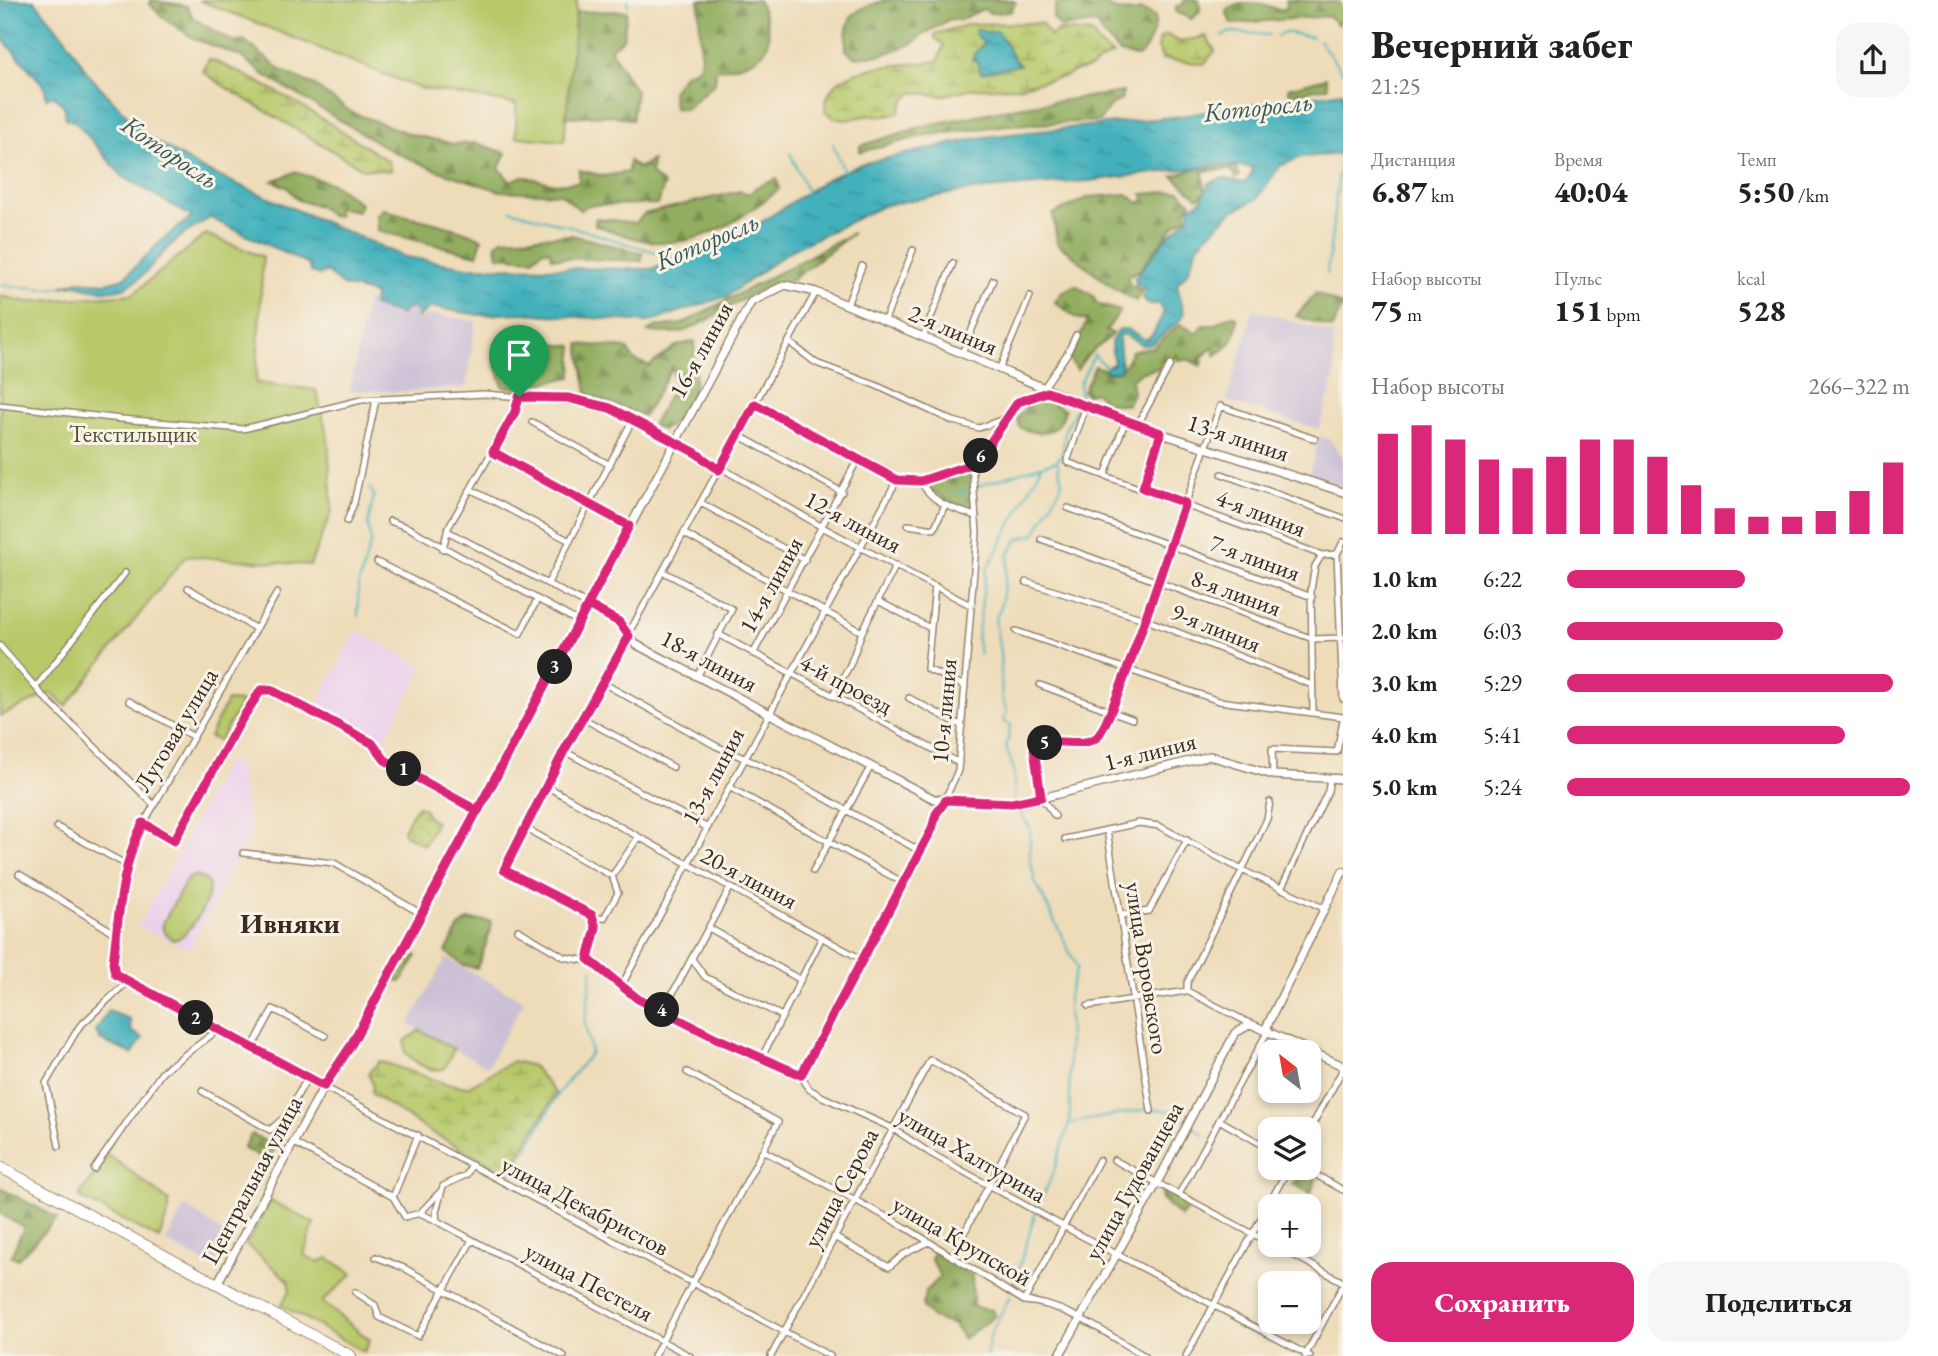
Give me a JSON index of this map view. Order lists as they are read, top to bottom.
{
  "streets": {
    "street": [
      "2-я линия",
      "16-я линия",
      "13-я линия",
      "4-я линия",
      "12-я линия",
      "7-я линия",
      "14-я линия",
      "8-я линия",
      "9-я линия",
      "18-я линия",
      "4-й проезд",
      "10-я линия",
      "Луговая улица",
      "1-я линия",
      "20-я линия",
      "улица Воровского",
      "улица Халтурина",
      "Центральная улица",
      "улица Гудованцева",
      "улица Серова",
      "улица Декабристов",
      "улица Крупской",
      "улица Пестеля"
    ]
  },
  "crossings": [
    ["2-я линия", "16-я линия"],
    ["2-я линия", "13-я линия"],
    ["2-я линия", "4-я линия"],
    ["16-я линия", "12-я линия"],
    ["16-я линия", "18-я линия"],
    ["16-я линия", "Центральная улица"],
    ["13-я линия", "4-я линия"],
    ["13-я линия", "12-я линия"],
    ["13-я линия", "18-я линия"],
    ["13-я линия", "4-й проезд"],
    ["13-я линия", "20-я линия"],
    ["13-я линия", "улица Халтурина"],
    ["12-я линия", "14-я линия"],
    ["12-я линия", "10-я линия"],
    ["14-я линия", "4-й проезд"],
    ["18-я линия", "10-я линия"],
    ["18-я линия", "1-я линия"],
    ["4-й проезд", "10-я линия"],
    ["10-я линия", "20-я линия"],
    ["10-я линия", "улица Халтурина"],
    ["Луговая улица", "улица Декабристов"],
    ["улица Халтурина", "улица Гудованцева"],
    ["улица Халтурина", "улица Серова"],
    ["Центральная улица", "улица Декабристов"],
    ["улица Гудованцева", "улица Крупской"],
    ["улица Серова", "улица Декабристов"],
    ["улица Серова", "улица Крупской"]
  ],
  "districts": ["Ивняки"],
  "water": ["Которосль"],
  "parks": ["Текстильщик"],
  "north": "top left",
  "page": {
    "heading": ["Вечерний забег", "21:25"],
    "stats": [
      ["Дистанция", "6.87 km"],
      ["Время", "40:04"],
      ["Темп", "5:50 /km"],
      ["Набор высоты", "75 m"],
      ["Пульс", "151 bpm"],
      ["kcal", "528"]
    ],
    "chart": ["Набор высоты", "266–322 m"],
    "pins": [
      "6",
      "3",
      "5",
      "1",
      "4",
      "2"
    ],
    "list": [
      {
        "name": "1.0 km",
        "note": "6:22"
      },
      {
        "name": "2.0 km",
        "note": "6:03"
      },
      {
        "name": "3.0 km",
        "note": "5:29"
      },
      {
        "name": "4.0 km",
        "note": "5:41"
      },
      {
        "name": "5.0 km",
        "note": "5:24"
      }
    ],
    "map_buttons": ["+", "−"],
    "buttons": ["Сохранить", "Поделиться"]
  }
}
